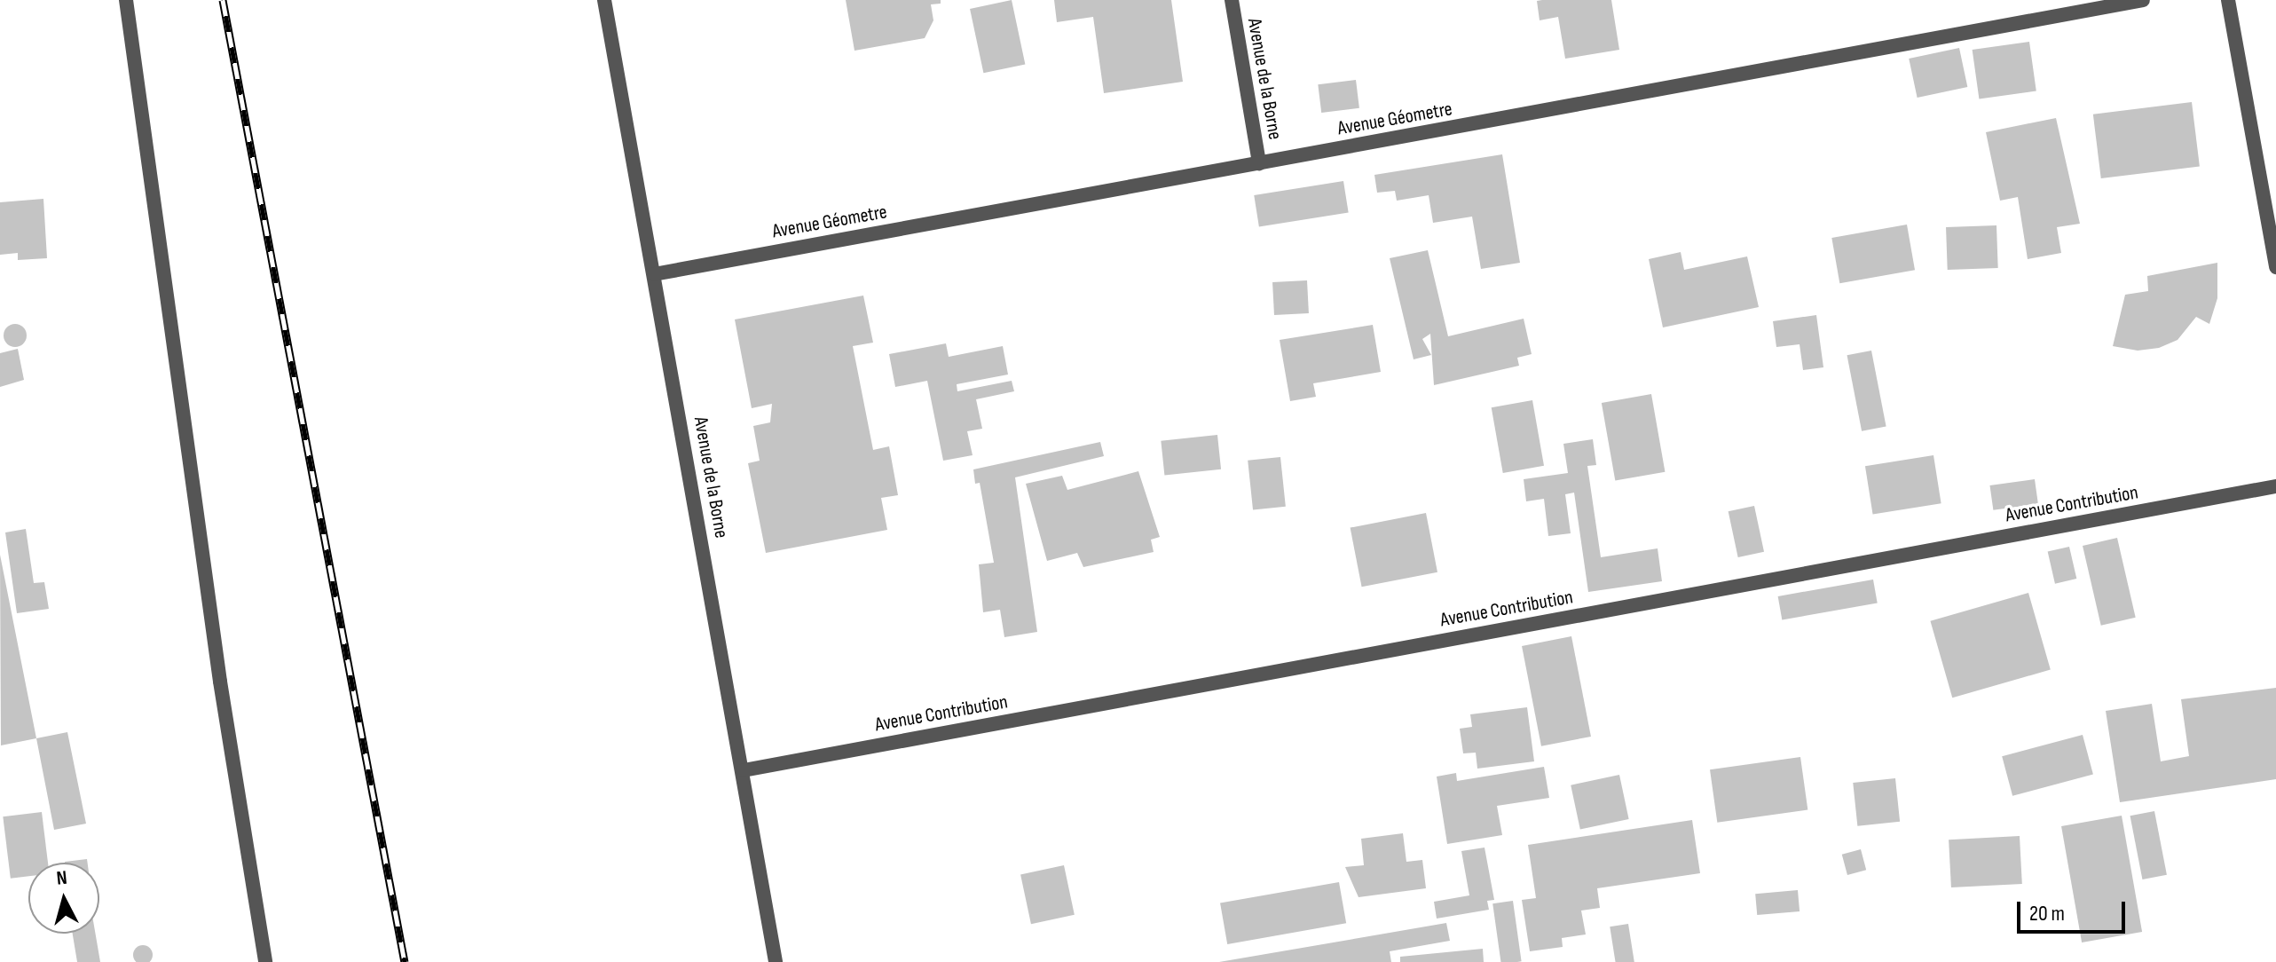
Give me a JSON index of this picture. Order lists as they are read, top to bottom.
{
  "streets": {
    "street": ["Avenue de la Borne", "Avenue Géometre", "Avenue Contribution"]
  },
  "crossings": [
    ["Avenue de la Borne", "Avenue Géometre"],
    ["Avenue de la Borne", "Avenue Contribution"]
  ],
  "scale_bar": "20 m",
  "north": "top"
}
